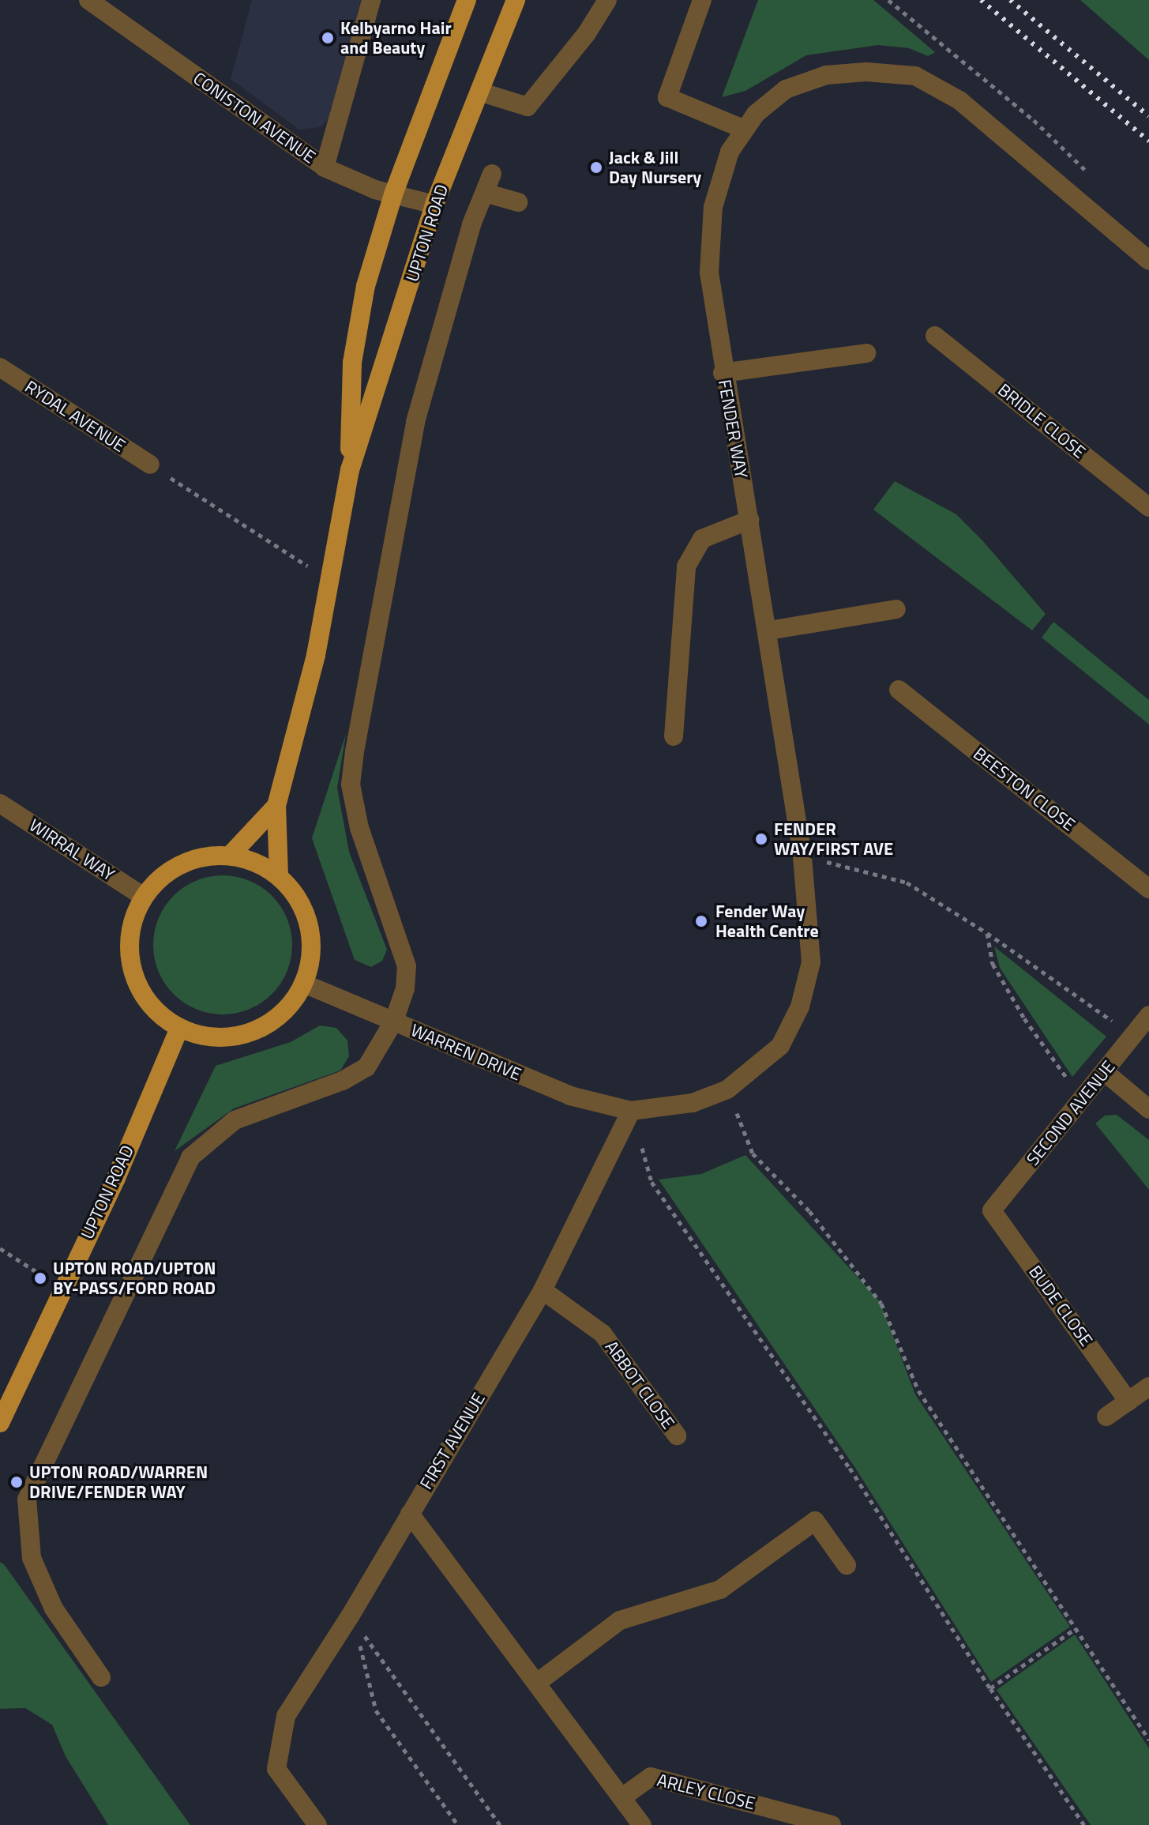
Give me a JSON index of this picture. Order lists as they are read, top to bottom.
{
  "streets": {
    "main road": ["UPTON ROAD"],
    "street": [
      "CONISTON AVENUE",
      "RYDAL AVENUE",
      "BRIDLE CLOSE",
      "FENDER WAY",
      "BEESTON CLOSE",
      "WIRRAL WAY",
      "WARREN DRIVE",
      "SECOND AVENUE",
      "BUDE CLOSE",
      "ABBOT CLOSE",
      "FIRST AVENUE",
      "ARLEY CLOSE"
    ]
  },
  "crossings": [
    ["CONISTON AVENUE", "UPTON ROAD"],
    ["UPTON ROAD", "WIRRAL WAY"],
    ["UPTON ROAD", "WARREN DRIVE"],
    ["FENDER WAY", "WARREN DRIVE"],
    ["FENDER WAY", "FIRST AVENUE"],
    ["WIRRAL WAY", "WARREN DRIVE"],
    ["WARREN DRIVE", "FIRST AVENUE"],
    ["SECOND AVENUE", "BUDE CLOSE"],
    ["ABBOT CLOSE", "FIRST AVENUE"]
  ],
  "places": [
    "Kelbyarno Hair and Beauty",
    "Jack & Jill Day Nursery",
    "FENDER WAY/FIRST AVE",
    "Fender Way Health Centre",
    "UPTON ROAD/UPTON BY-PASS/FORD ROAD",
    "UPTON ROAD/WARREN DRIVE/FENDER WAY"
  ]
}
